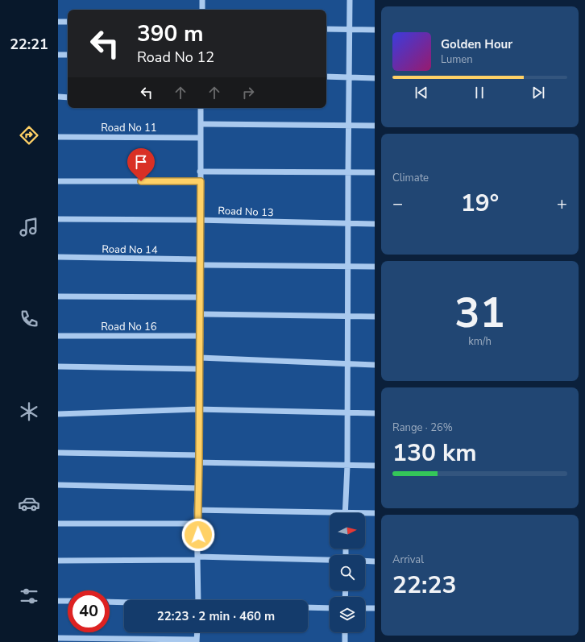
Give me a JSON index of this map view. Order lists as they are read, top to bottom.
{
  "streets": {
    "street": [
      "Road No 11",
      "Road No 13",
      "Road No 14",
      "Road No 16"
    ]
  },
  "north": "right",
  "page": {
    "tabs": "22:21",
    "turn": ["390 m", "Road No 12"],
    "song": ["Golden Hour", "Lumen"],
    "tile": [
      "Climate",
      ["31", "km/h"],
      ["Range · 26%", "130 km"],
      ["Arrival", "22:23"]
    ],
    "heat": ["−", "19°", "+"],
    "limit": "40",
    "trip": "22:23 · 2 min · 460 m"
  }
}
